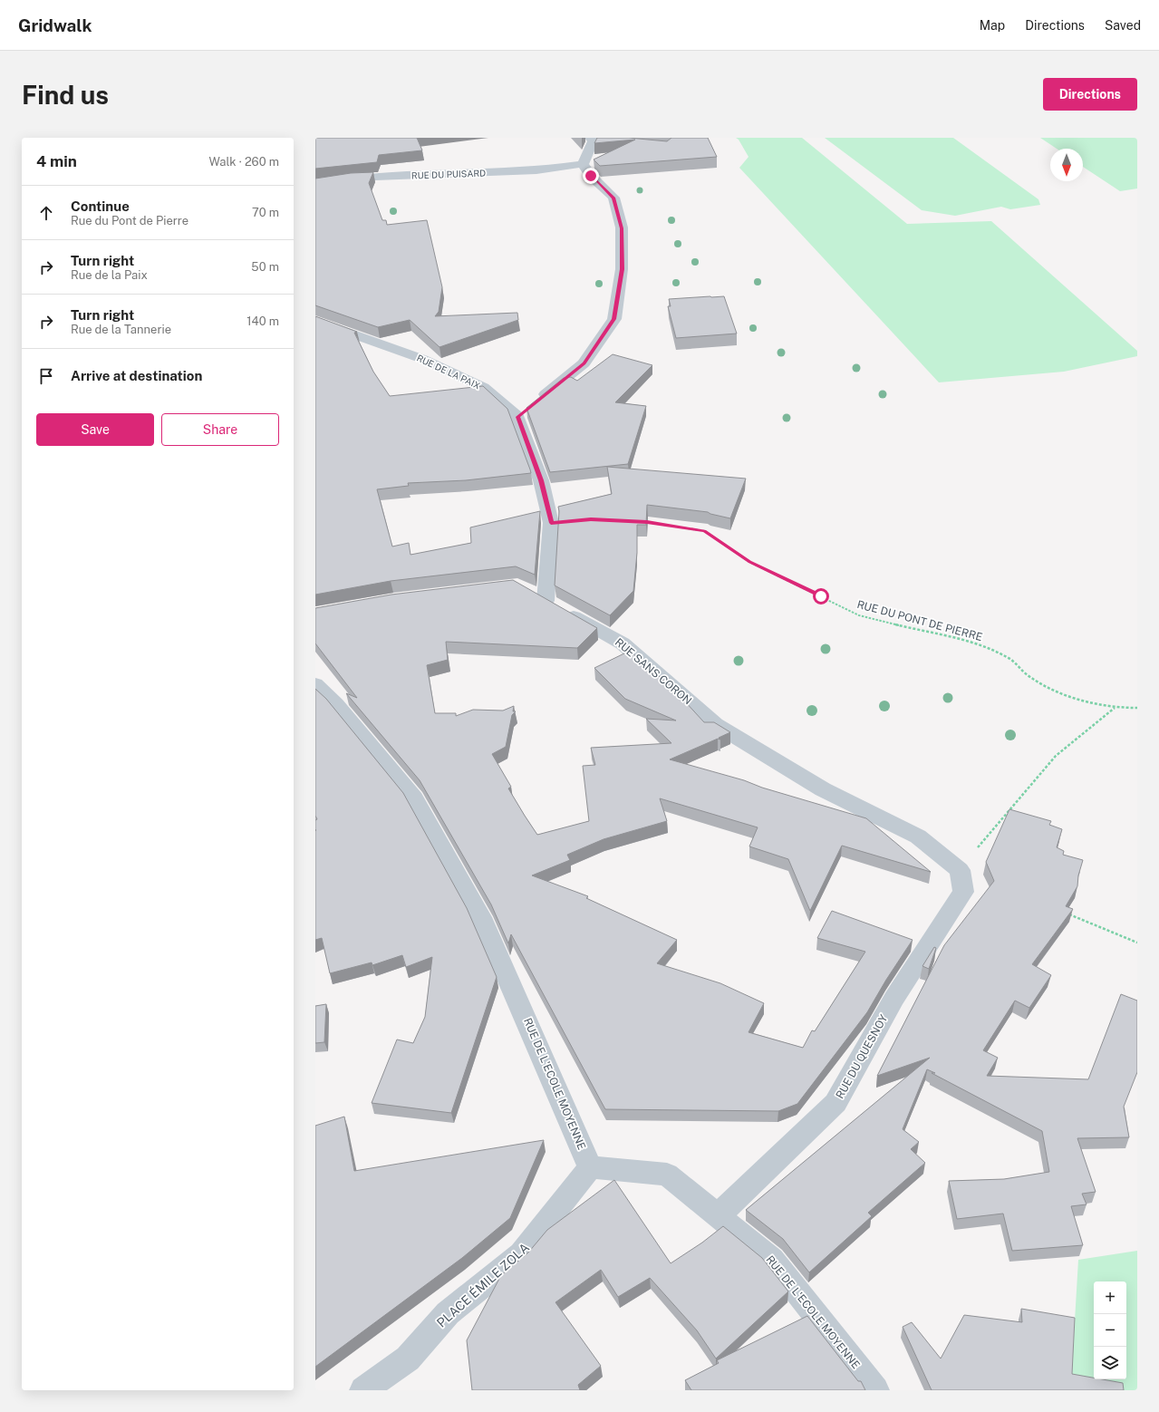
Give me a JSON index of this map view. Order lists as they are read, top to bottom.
{
  "streets": {
    "street": [
      "RUE DU PUISARD",
      "RUE DE LA PAIX",
      "RUE SANS CORON",
      "RUE DU QUESNOY",
      "RUE DE L'ECOLE MOYENNE",
      "PLACE ÉMILE ZOLA"
    ],
    "path": ["RUE DU PONT DE PIERRE"]
  },
  "crossings": [
    ["RUE DE LA PAIX", "RUE SANS CORON"],
    ["RUE SANS CORON", "RUE DU QUESNOY"],
    ["RUE DU QUESNOY", "RUE DE L'ECOLE MOYENNE"],
    ["RUE DE L'ECOLE MOYENNE", "PLACE ÉMILE ZOLA"]
  ],
  "north": "bottom",
  "page": {
    "header": "Gridwalk",
    "nav": ["Map", "Directions", "Saved"],
    "buttons": [
      "Directions",
      ["Save", "Share"]
    ],
    "title": "Find us",
    "heading": ["4 min", "Walk · 260 m"],
    "list": [
      ["Continue", "Rue du Pont de Pierre", "70 m"],
      ["Turn right", "Rue de la Paix", "50 m"],
      ["Turn right", "Rue de la Tannerie", "140 m"],
      "Arrive at destination"
    ],
    "map_buttons": ["+", "−"]
  }
}
